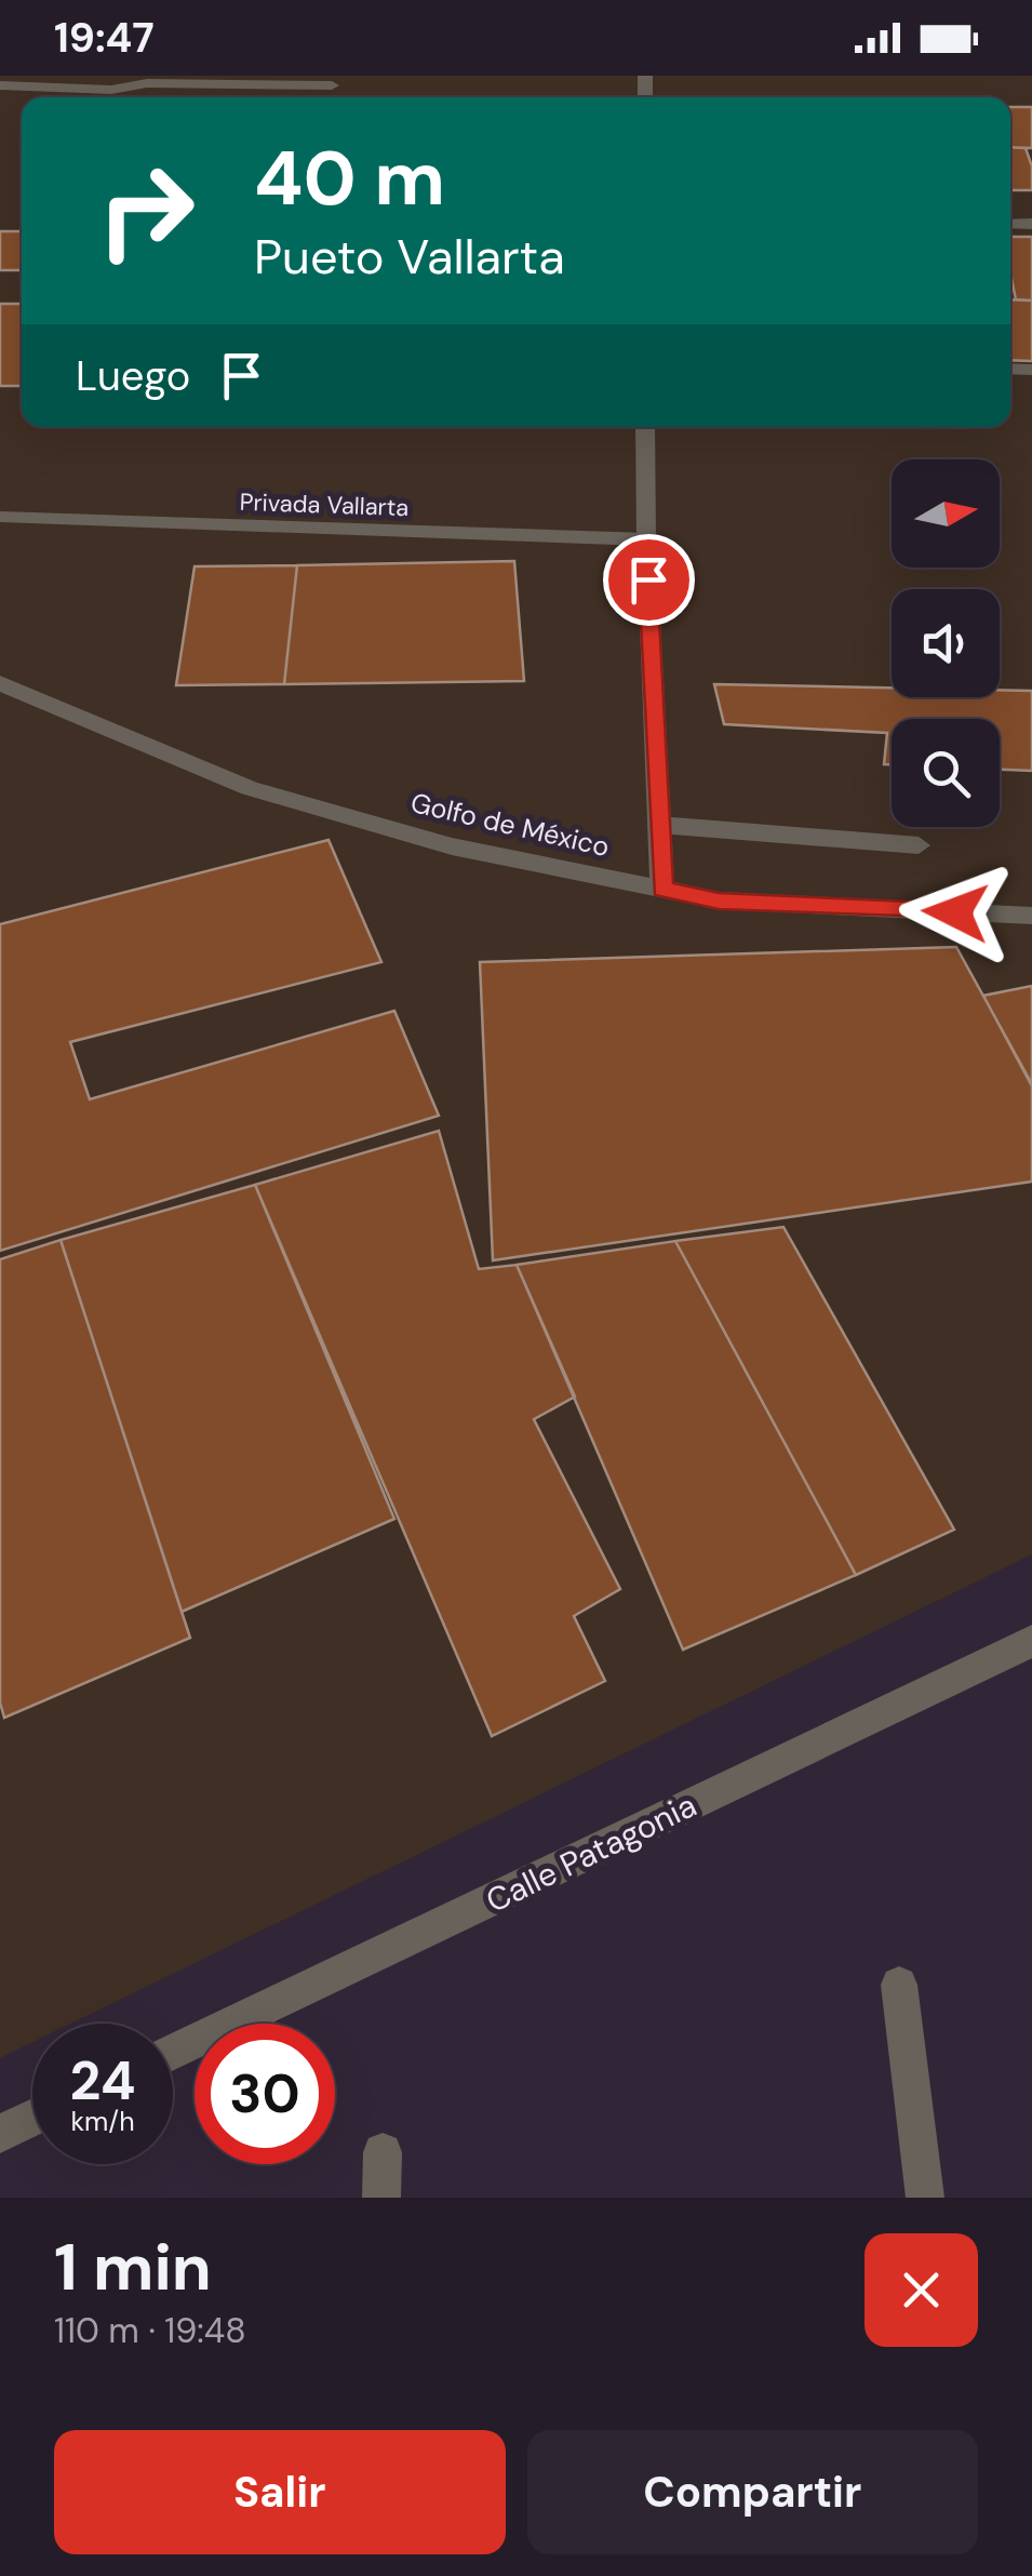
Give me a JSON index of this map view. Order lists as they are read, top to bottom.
{
  "streets": {
    "street": ["Privada Vallarta", "Golfo de México", "Calle Patagonia"]
  },
  "north": "right",
  "page": {
    "status": "19:47",
    "turn": ["40 m", "Pueto Vallarta"],
    "then": "Luego",
    "speed": "24 km/h",
    "limit": "30",
    "heading": ["1 min", "110 m · 19:48"],
    "buttons": ["Salir", "Compartir"]
  }
}
